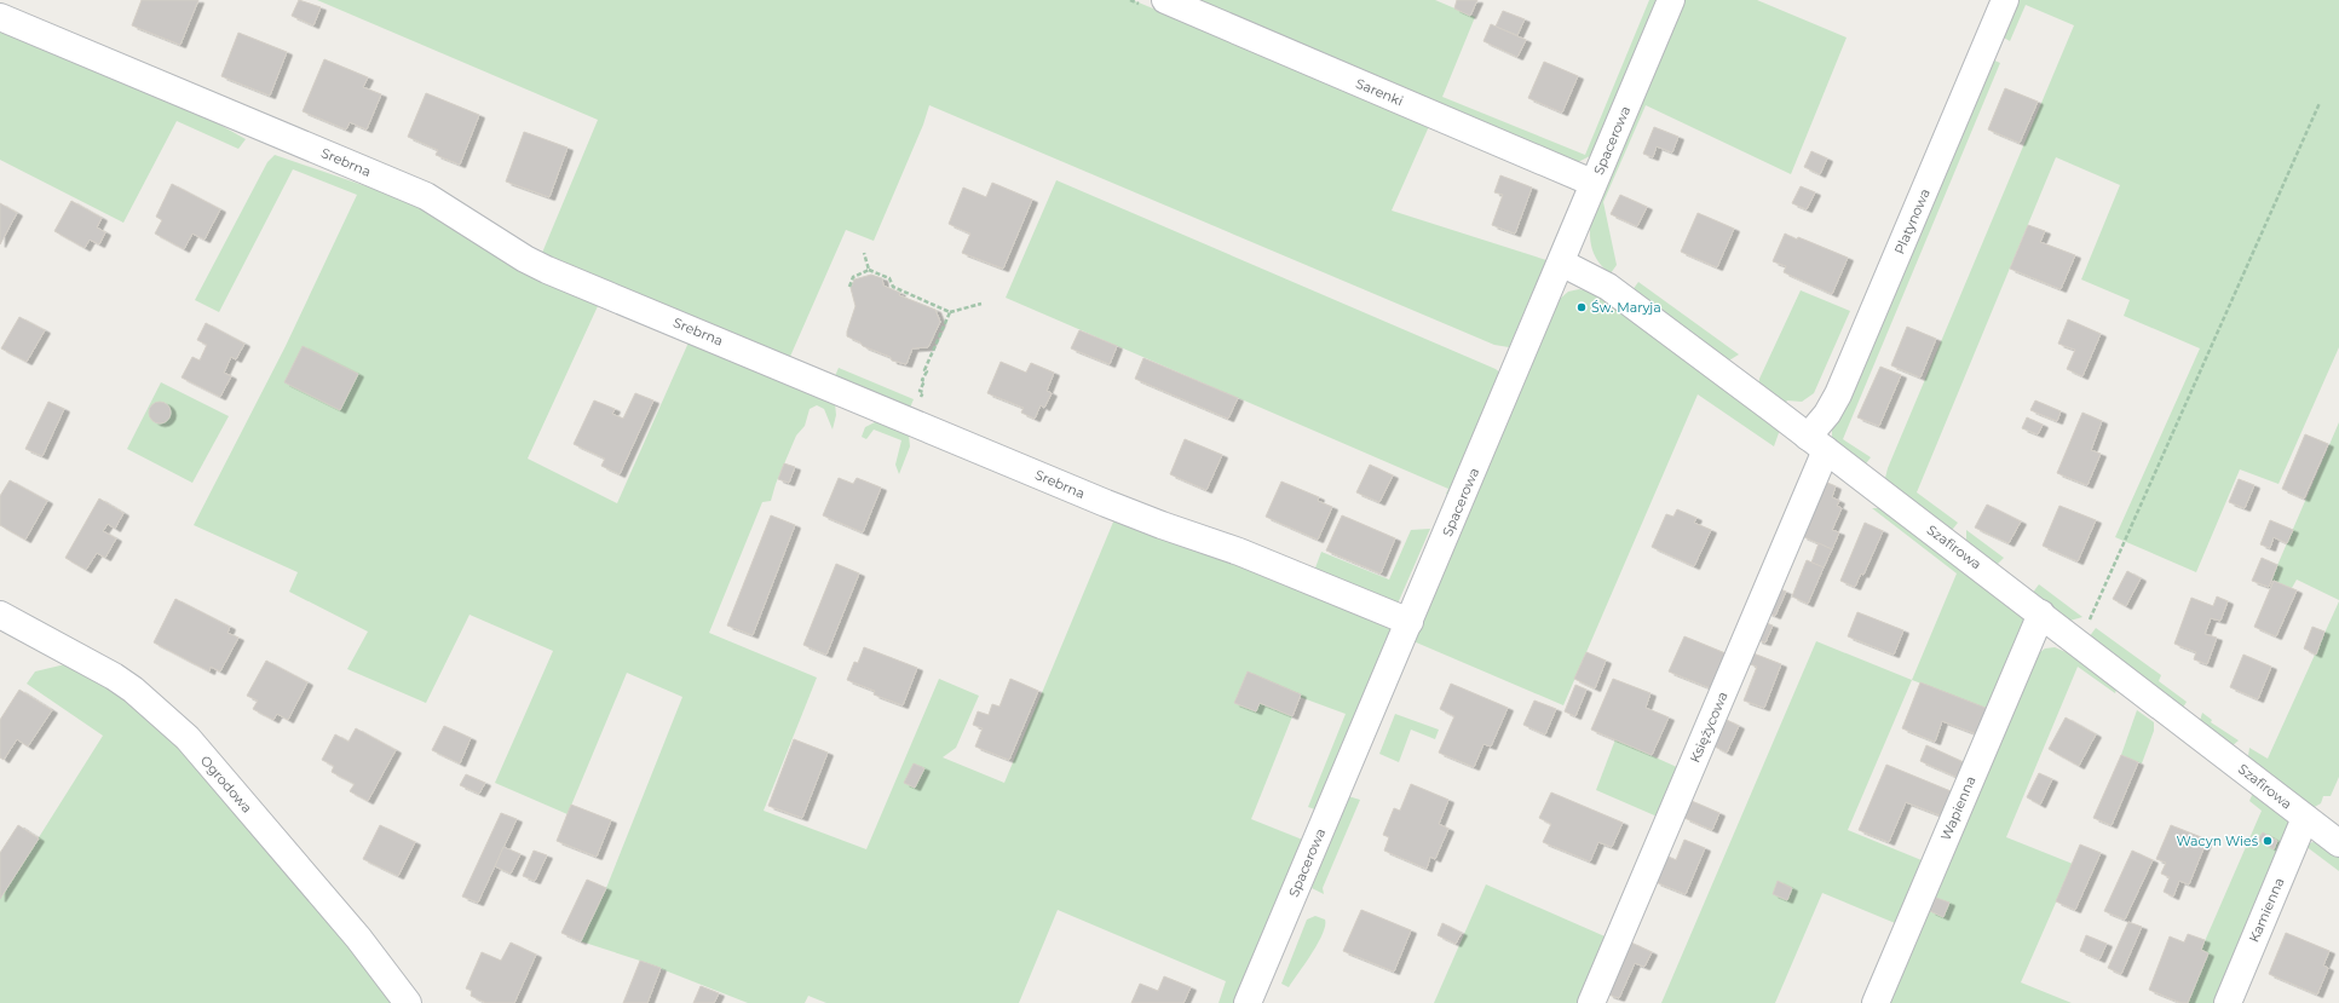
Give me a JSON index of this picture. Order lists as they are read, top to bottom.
{
  "streets": {
    "street": [
      "Sarenki",
      "Spacerowa",
      "Srebrna",
      "Platynowa",
      "Szafirowa",
      "Księżycowa",
      "Ogrodowa",
      "Wapienna",
      "Kamienna"
    ]
  },
  "crossings": [
    ["Sarenki", "Spacerowa"],
    ["Spacerowa", "Srebrna"],
    ["Spacerowa", "Szafirowa"],
    ["Platynowa", "Szafirowa"],
    ["Platynowa", "Księżycowa"],
    ["Szafirowa", "Księżycowa"],
    ["Szafirowa", "Wapienna"],
    ["Szafirowa", "Kamienna"]
  ],
  "places": ["Św. Maryja", "Wacyn Wieś"]
}
